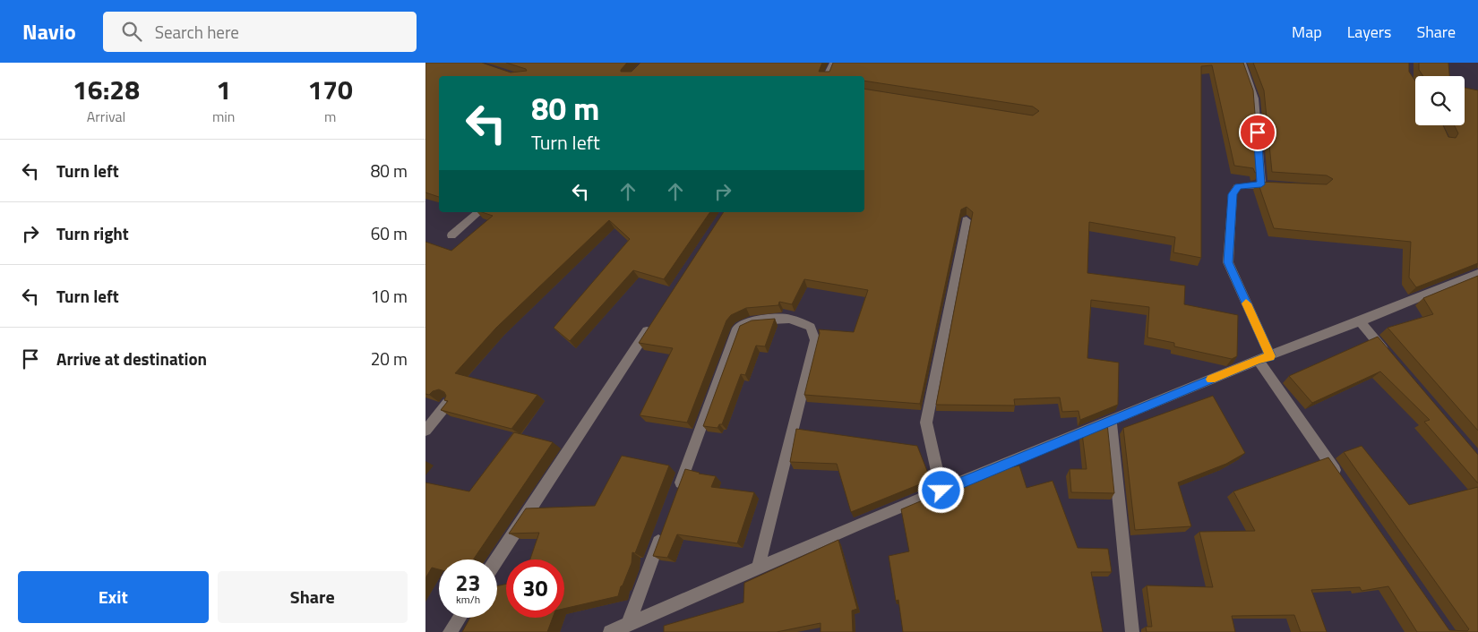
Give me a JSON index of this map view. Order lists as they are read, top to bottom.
{
  "page": {
    "header": "Navio",
    "search": "Search here",
    "nav": ["Map", "Layers", "Share"],
    "eta": [
      "16:28",
      "Arrival",
      "1",
      "min",
      "170",
      "m"
    ],
    "turn": ["80 m", "Turn left"],
    "list": [
      {
        "name": "Turn left",
        "value": "80 m"
      },
      {
        "name": "Turn right",
        "value": "60 m"
      },
      {
        "name": "Turn left",
        "value": "10 m"
      },
      {
        "name": "Arrive at destination",
        "value": "20 m"
      }
    ],
    "speed": "23 km/h",
    "limit": "30",
    "buttons": ["Exit", "Share"]
  }
}
